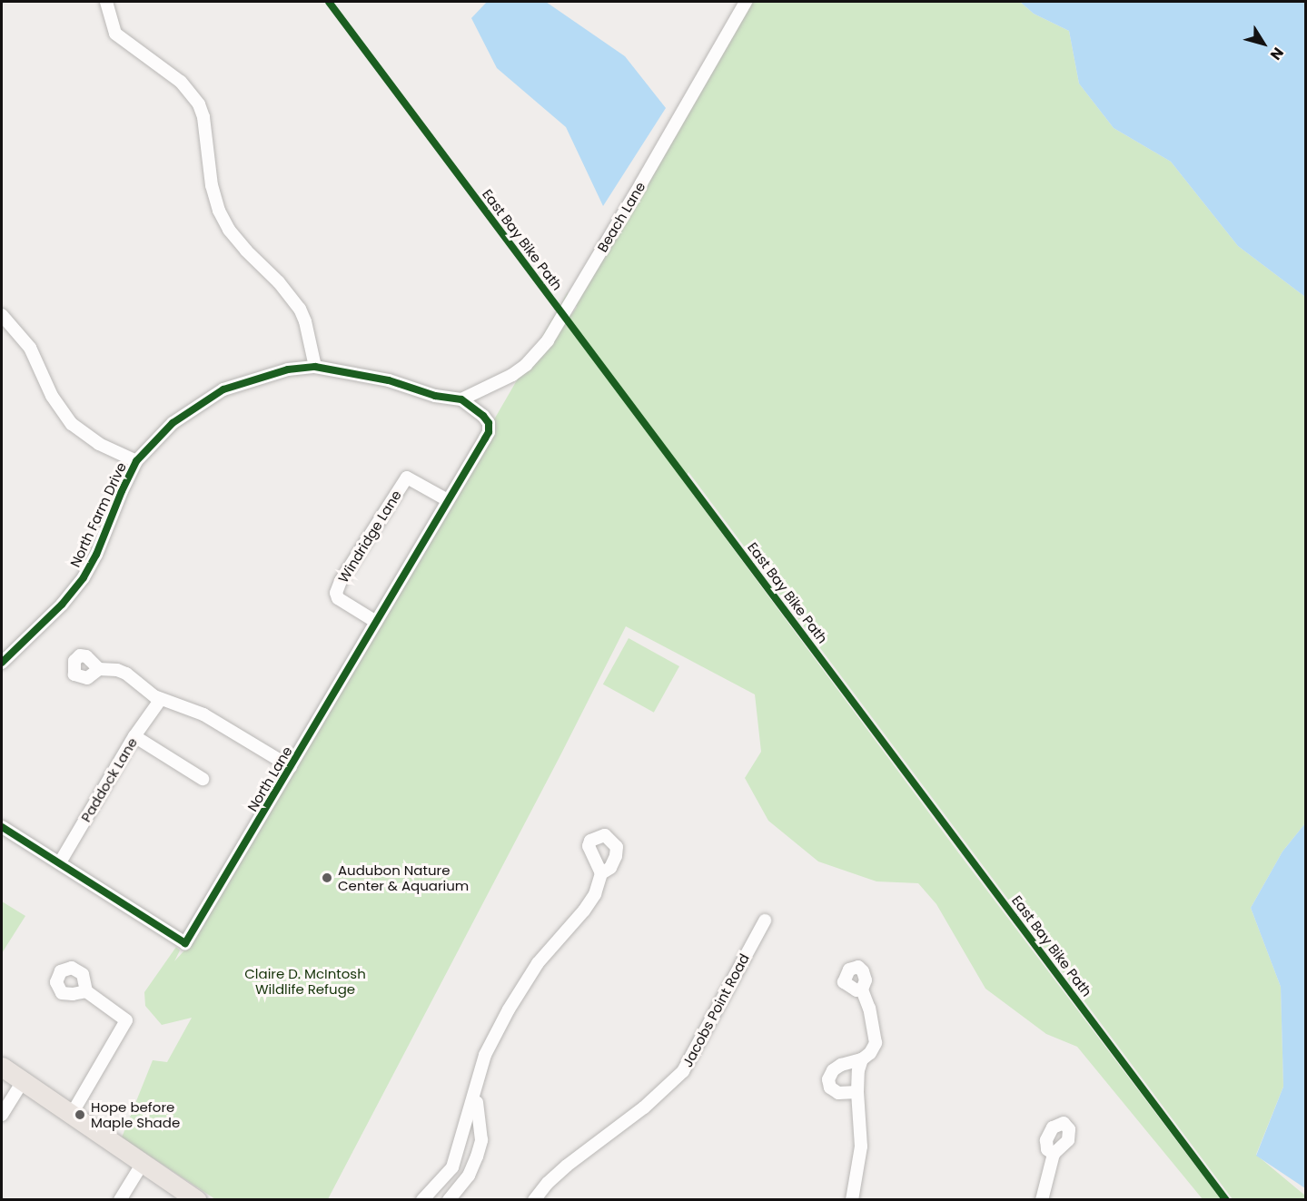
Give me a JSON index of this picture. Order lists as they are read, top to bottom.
{
  "streets": {
    "street": [
      "Beach Lane",
      "North Farm Drive",
      "Windridge Lane",
      "North Lane",
      "Paddock Lane",
      "Jacobs Point Road"
    ],
    "cycle path": ["East Bay Bike Path"]
  },
  "crossings": [
    ["Beach Lane", "North Farm Drive"],
    ["North Farm Drive", "North Lane"],
    ["Windridge Lane", "North Lane"],
    ["North Lane", "Paddock Lane"]
  ],
  "parks": ["Claire D. McIntosh Wildlife Refuge"],
  "places": ["Audubon Nature Center & Aquarium", "Hope before Maple Shade"],
  "north": "bottom right"
}
